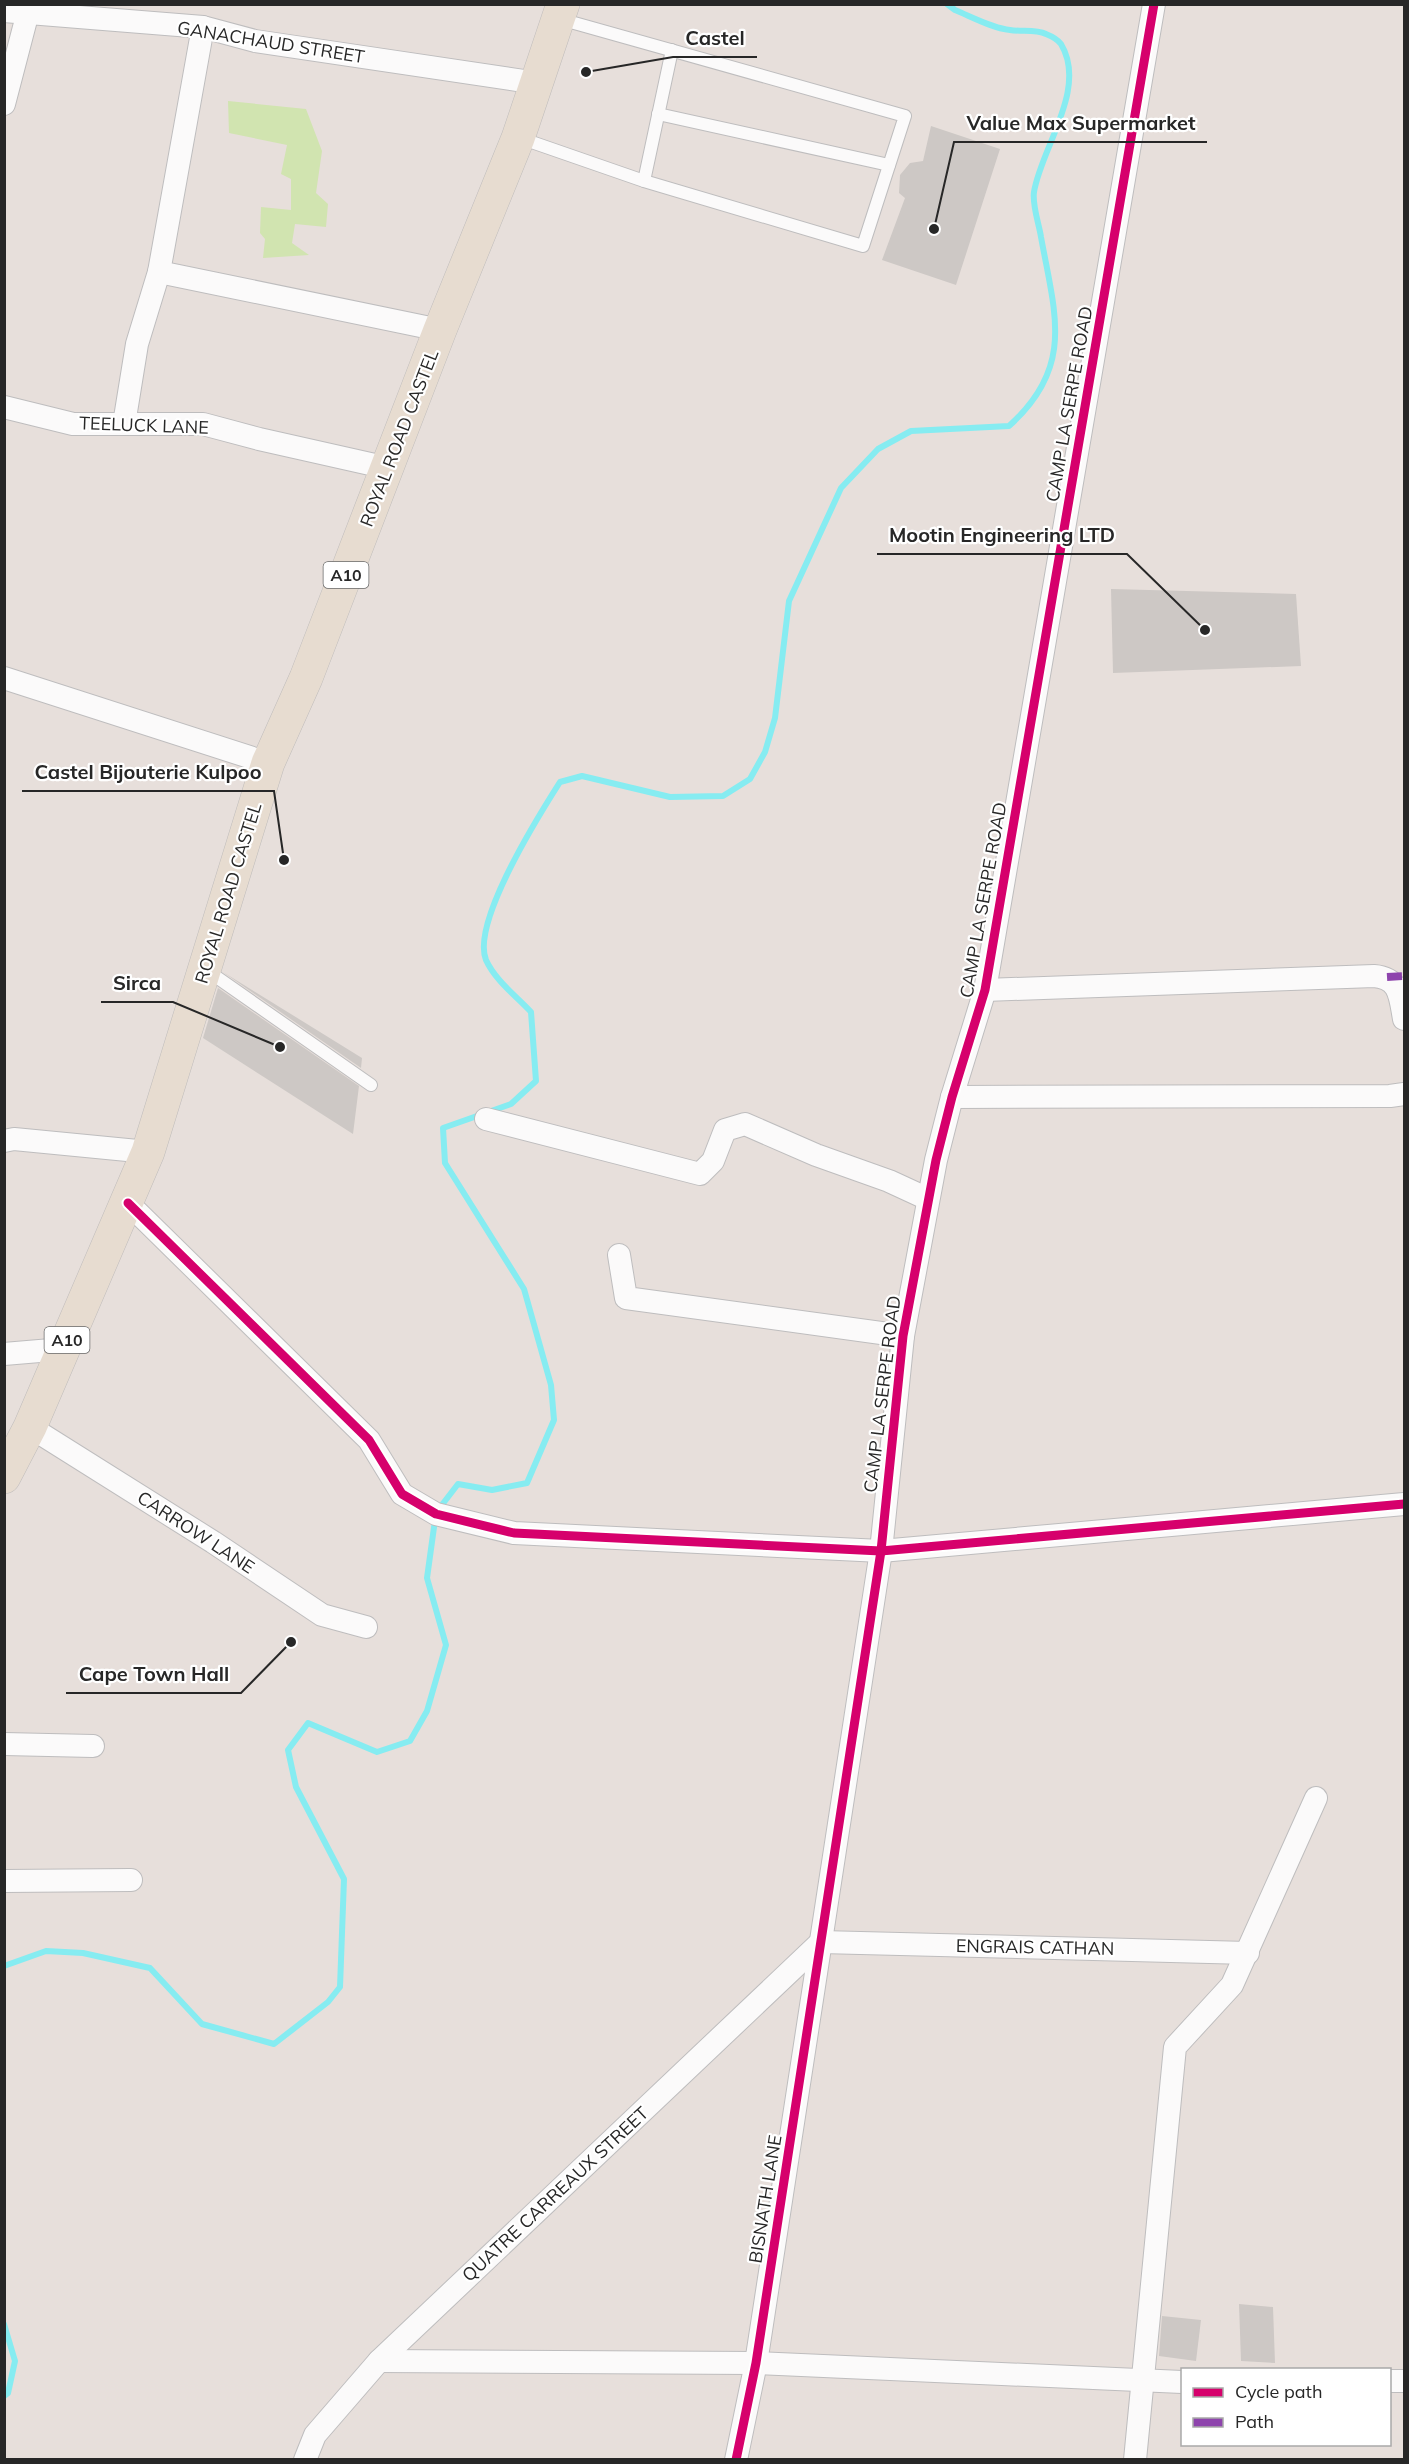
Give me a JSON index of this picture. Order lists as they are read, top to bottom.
{
  "streets": {
    "main road": ["ROYAL ROAD CASTEL", "A10"],
    "street": [
      "GANACHAUD STREET",
      "CAMP LA SERPE ROAD",
      "TEELUCK LANE",
      "CARROW LANE",
      "ENGRAIS CATHAN",
      "QUATRE CARREAUX STREET",
      "BISNATH LANE"
    ]
  },
  "crossings": [
    ["GANACHAUD STREET", "ROYAL ROAD CASTEL"],
    ["CAMP LA SERPE ROAD", "ENGRAIS CATHAN"],
    ["CAMP LA SERPE ROAD", "QUATRE CARREAUX STREET"],
    ["CAMP LA SERPE ROAD", "BISNATH LANE"],
    ["TEELUCK LANE", "ROYAL ROAD CASTEL"],
    ["ROYAL ROAD CASTEL", "CARROW LANE"],
    ["ENGRAIS CATHAN", "QUATRE CARREAUX STREET"],
    ["ENGRAIS CATHAN", "BISNATH LANE"],
    ["QUATRE CARREAUX STREET", "BISNATH LANE"]
  ],
  "places": [
    "Castel",
    "Value Max Supermarket",
    "Mootin Engineering LTD",
    "Castel Bijouterie Kulpoo",
    "Sirca",
    "Cape Town Hall"
  ],
  "legend": ["Cycle path", "Path"]
}
